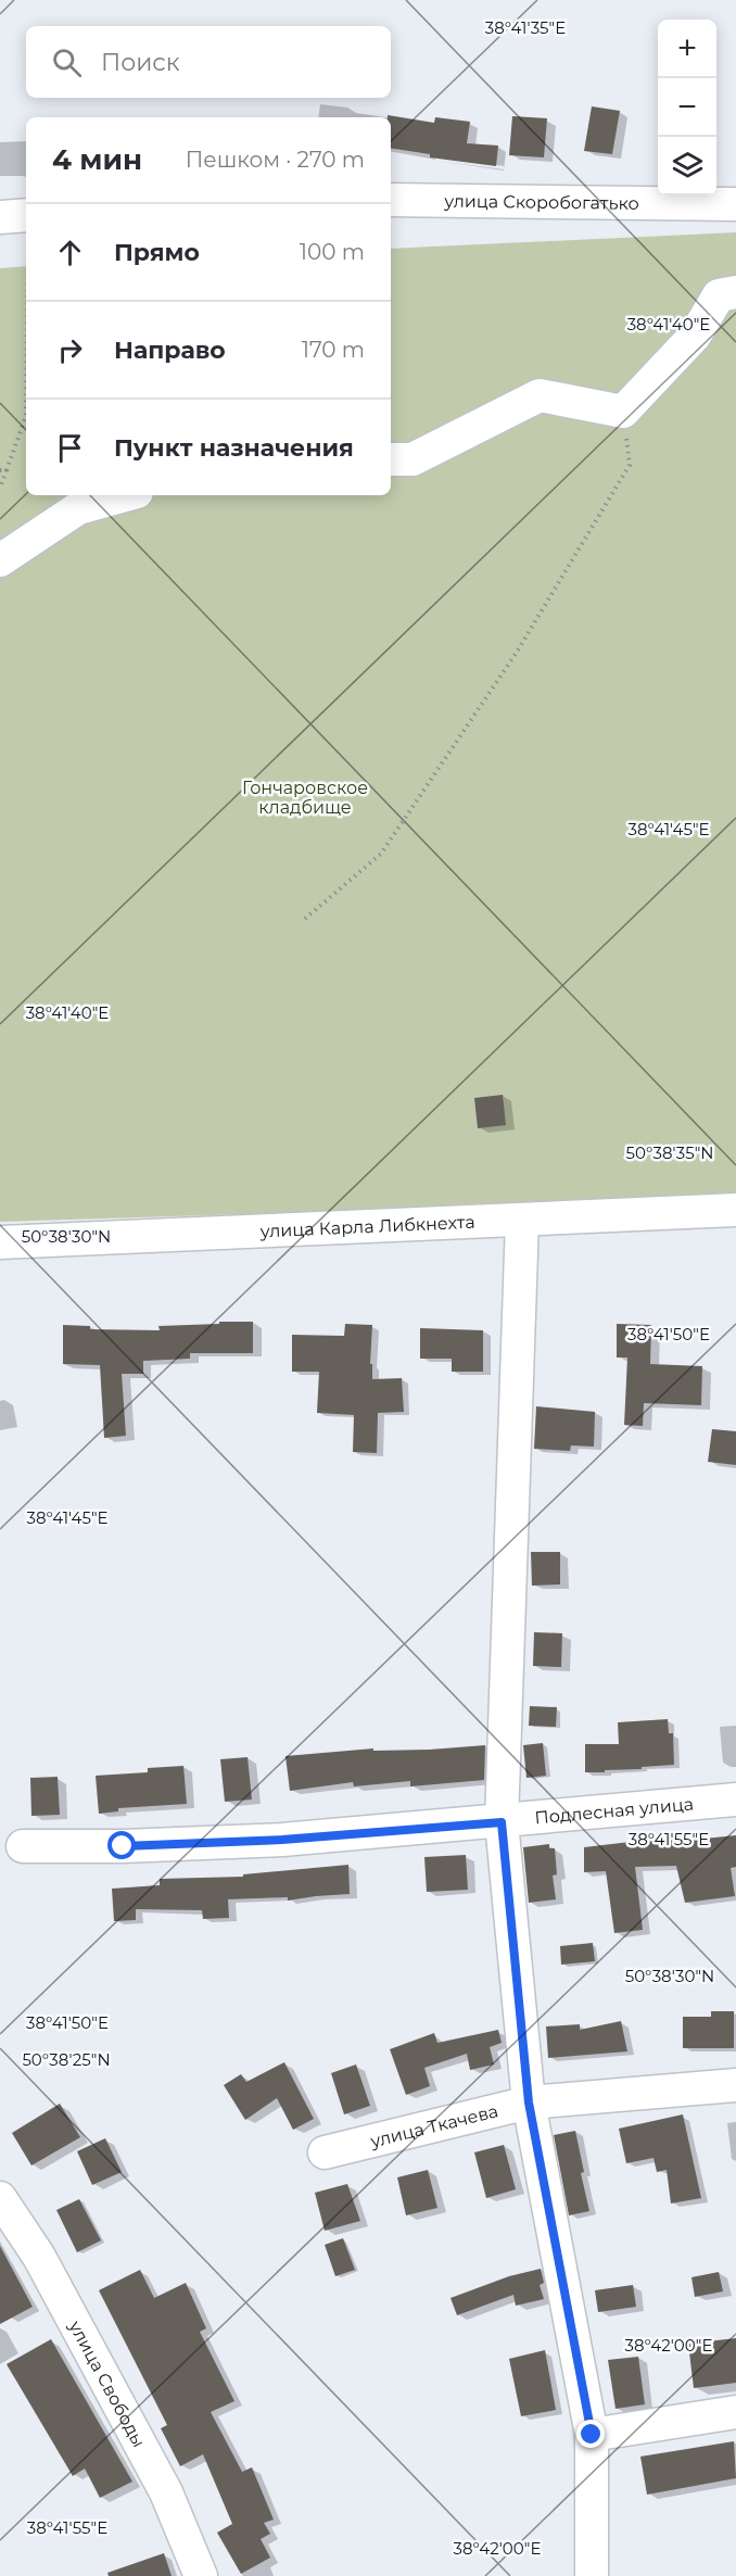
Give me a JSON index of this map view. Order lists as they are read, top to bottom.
{
  "streets": {
    "street": [
      "улица Скоробогатько",
      "улица Карла Либкнехта",
      "Подлесная улица",
      "улица Ткачева",
      "улица Свободы"
    ]
  },
  "parks": ["Гончаровское кладбище"],
  "page": {
    "map_buttons": ["+", "−"],
    "search": "Поиск",
    "heading": ["4 мин", "Пешком · 270 m"],
    "list": [
      ["Прямо", "100 m"],
      ["Направо", "170 m"],
      "Пункт назначения"
    ]
  },
  "coordinates": [
    "38°41'35\"E",
    "38°41'40\"E",
    "38°41'45\"E",
    "50°38'35\"N",
    "50°38'30\"N",
    "38°41'50\"E",
    "38°41'55\"E",
    "50°38'25\"N",
    "38°42'00\"E"
  ]
}
